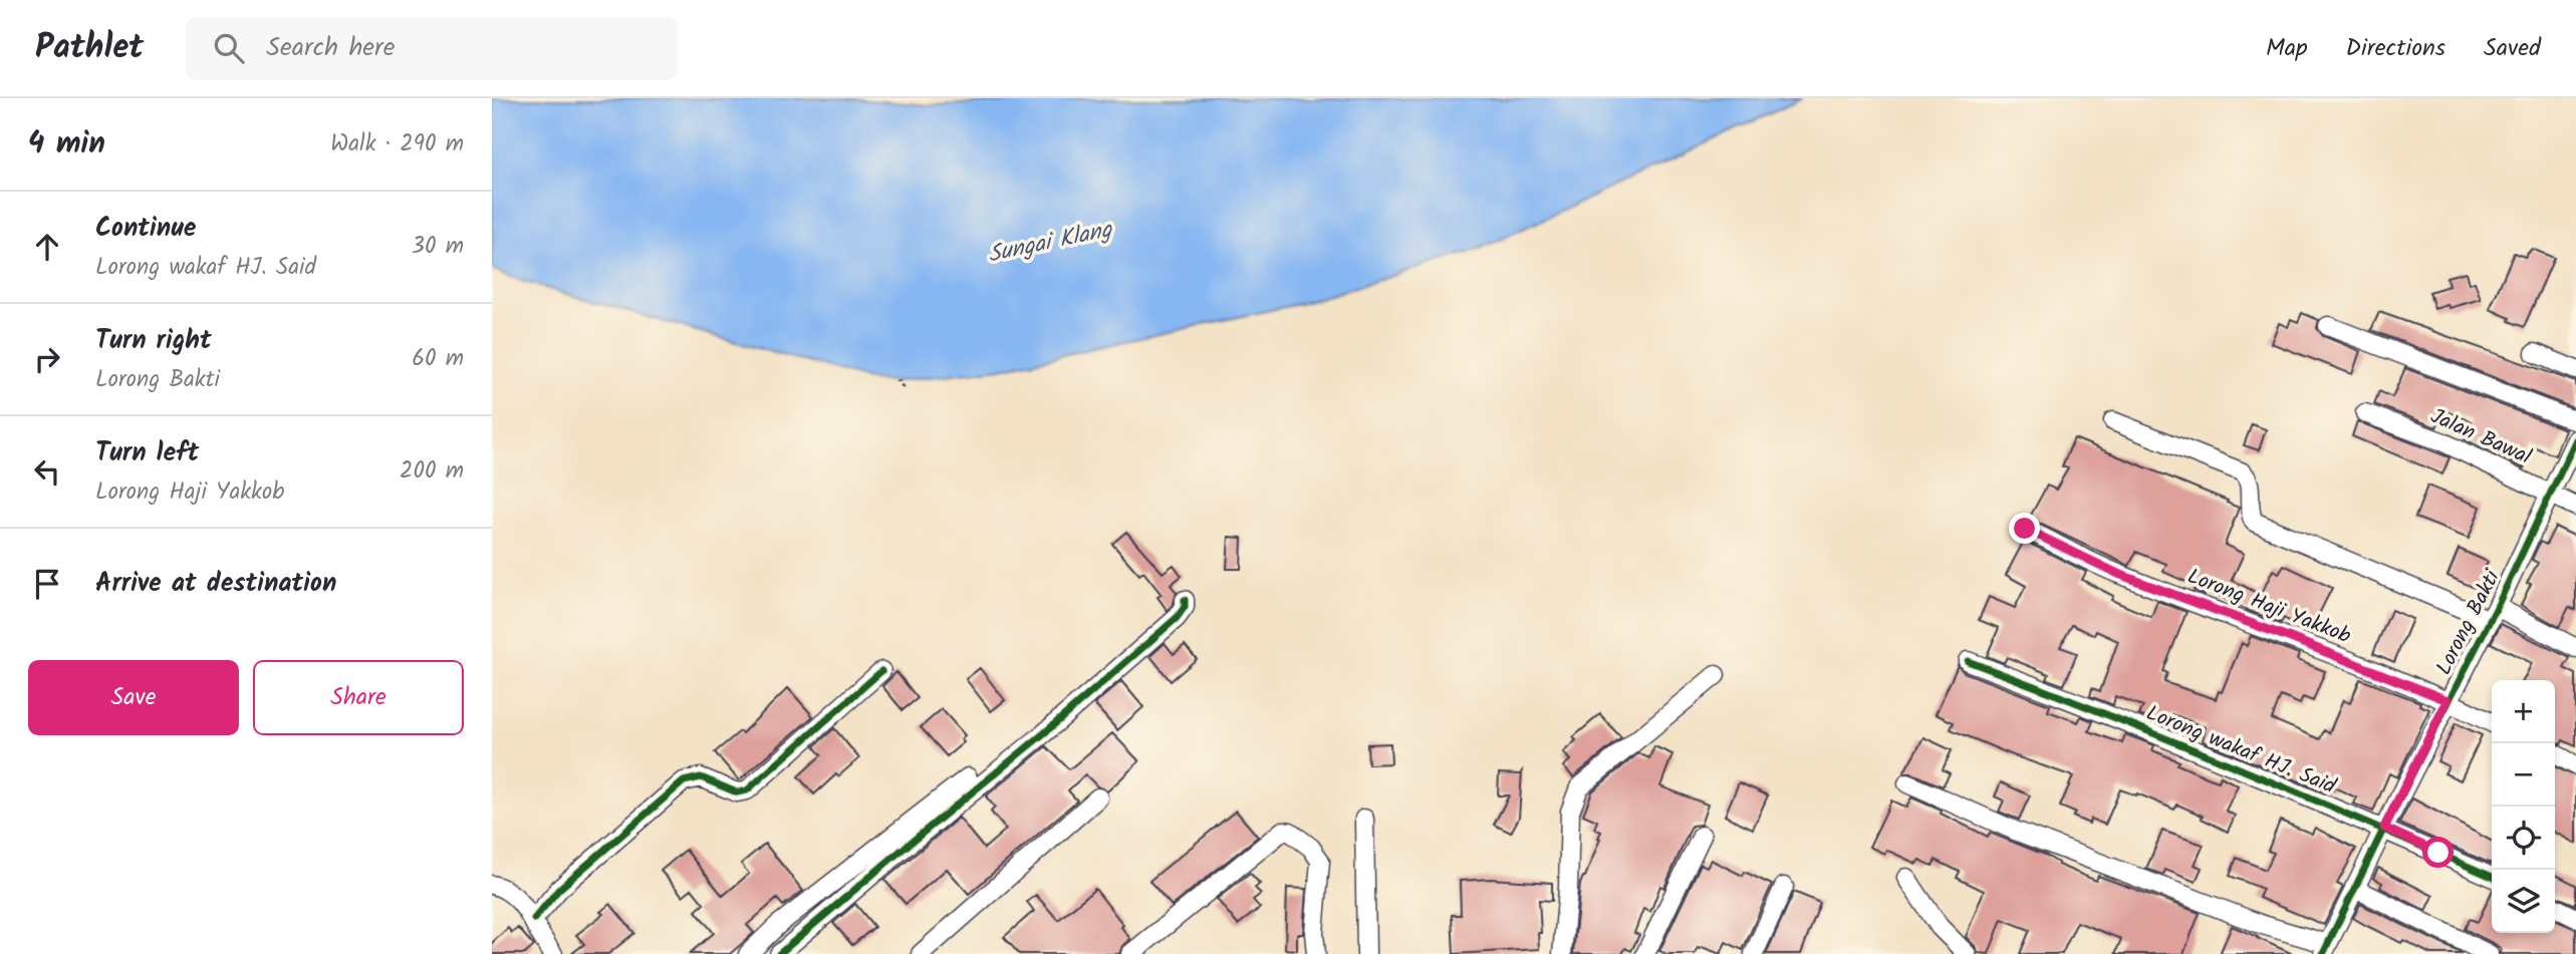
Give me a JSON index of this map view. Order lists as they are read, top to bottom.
{
  "streets": {
    "street": [
      "Jalan Bawal",
      "Lorong Haji Yakkob",
      "Lorong Bakti",
      "Lorong wakaf HJ. Said"
    ]
  },
  "crossings": [
    ["Jalan Bawal", "Lorong Bakti"],
    ["Lorong Haji Yakkob", "Lorong Bakti"],
    ["Lorong Bakti", "Lorong wakaf HJ. Said"]
  ],
  "water": ["Sungai Klang"],
  "page": {
    "header": "Pathlet",
    "search": "Search here",
    "nav": ["Map", "Directions", "Saved"],
    "heading": ["4 min", "Walk · 290 m"],
    "list": [
      ["Continue", "Lorong wakaf HJ. Said", "30 m"],
      ["Turn right", "Lorong Bakti", "60 m"],
      ["Turn left", "Lorong Haji Yakkob", "200 m"],
      "Arrive at destination"
    ],
    "buttons": ["Save", "Share"],
    "map_buttons": ["+", "−"]
  }
}
